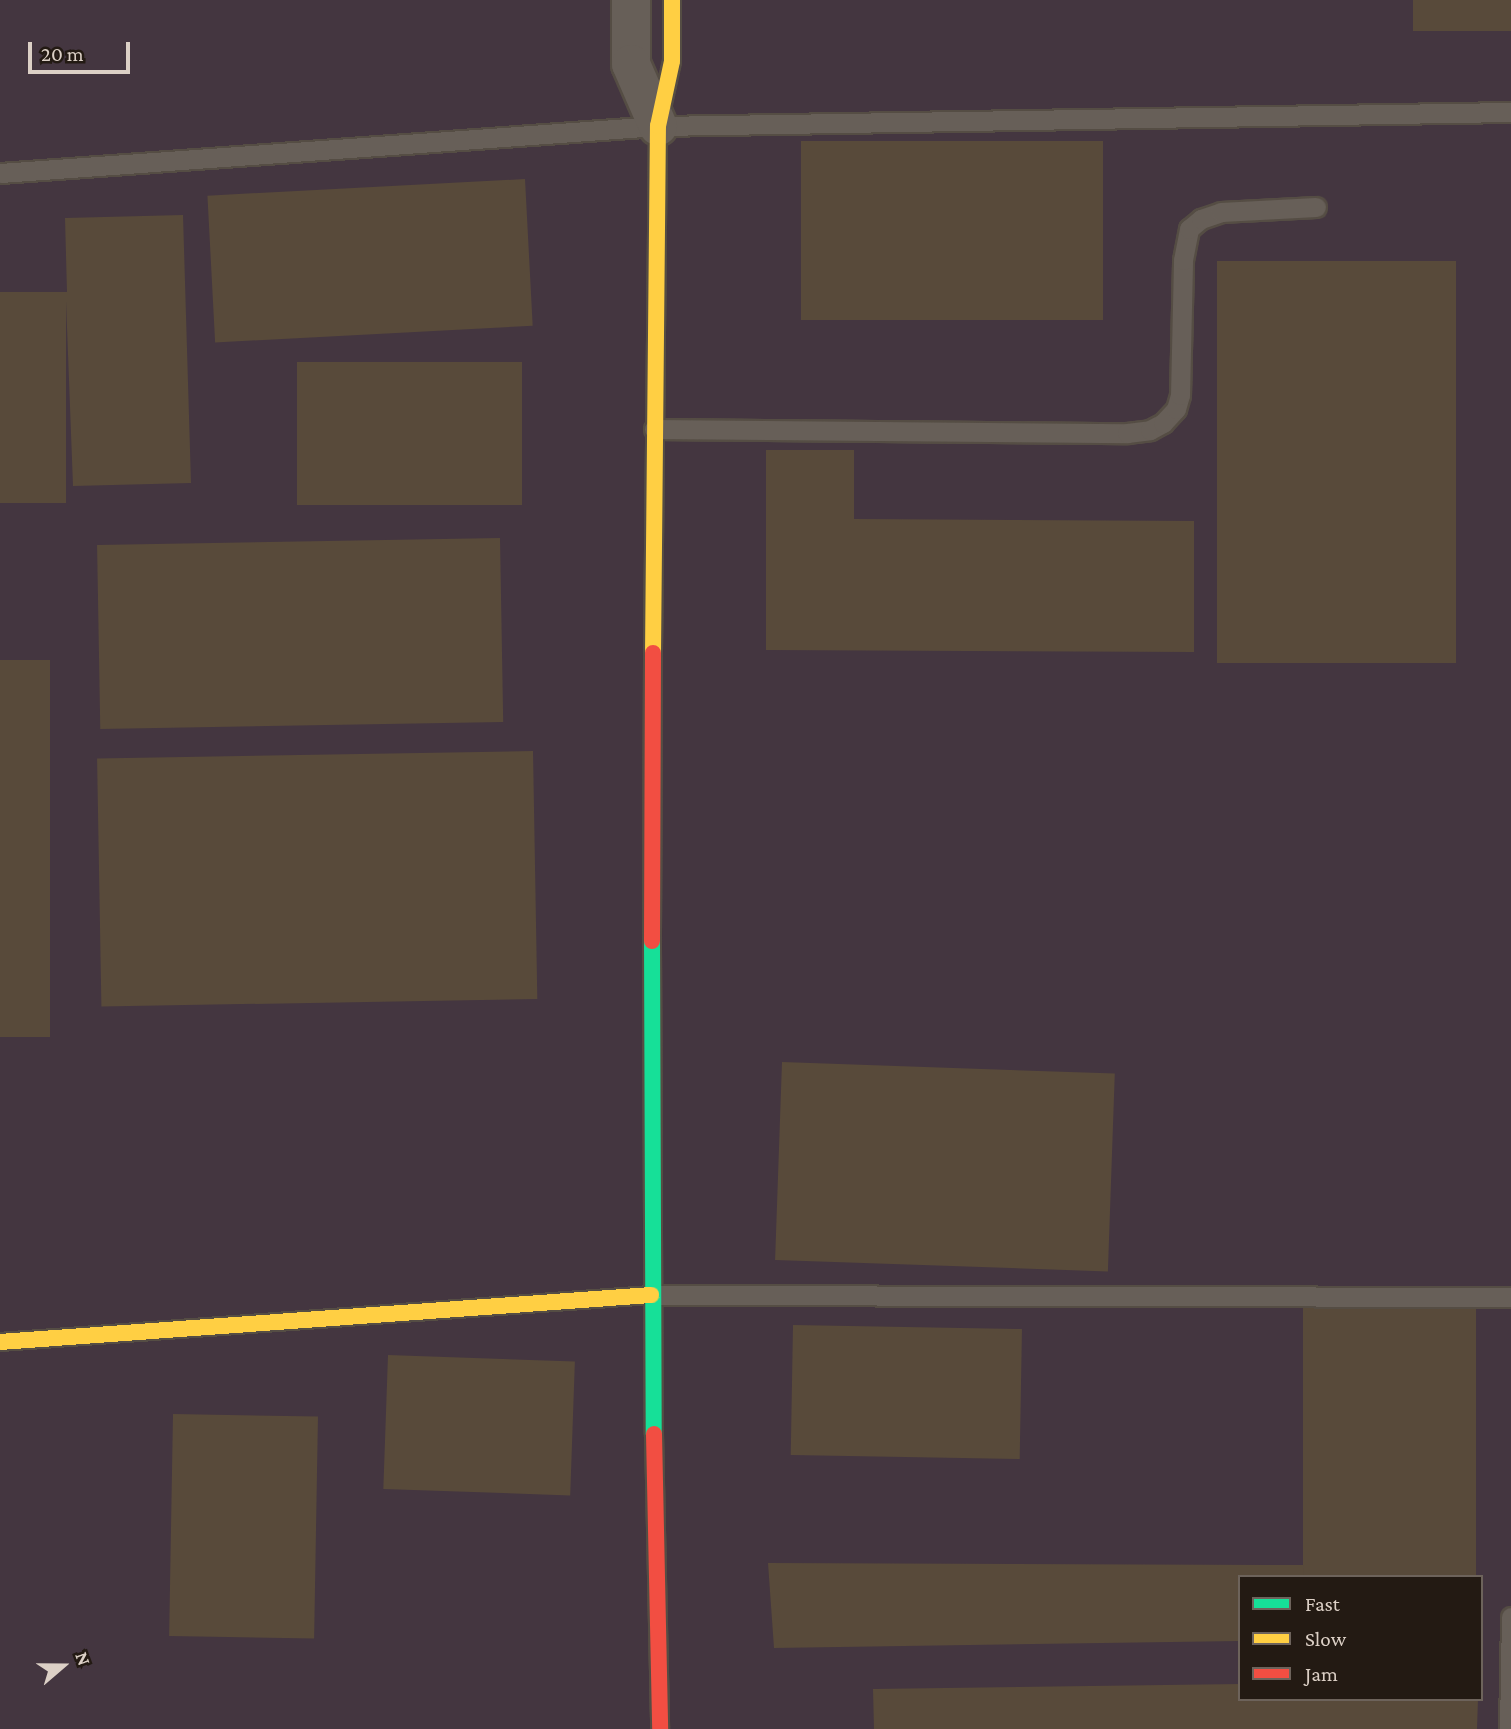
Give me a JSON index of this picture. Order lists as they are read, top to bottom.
{
  "legend": ["Fast", "Slow", "Jam"],
  "scale_bar": "20 m",
  "north": "right"
}
